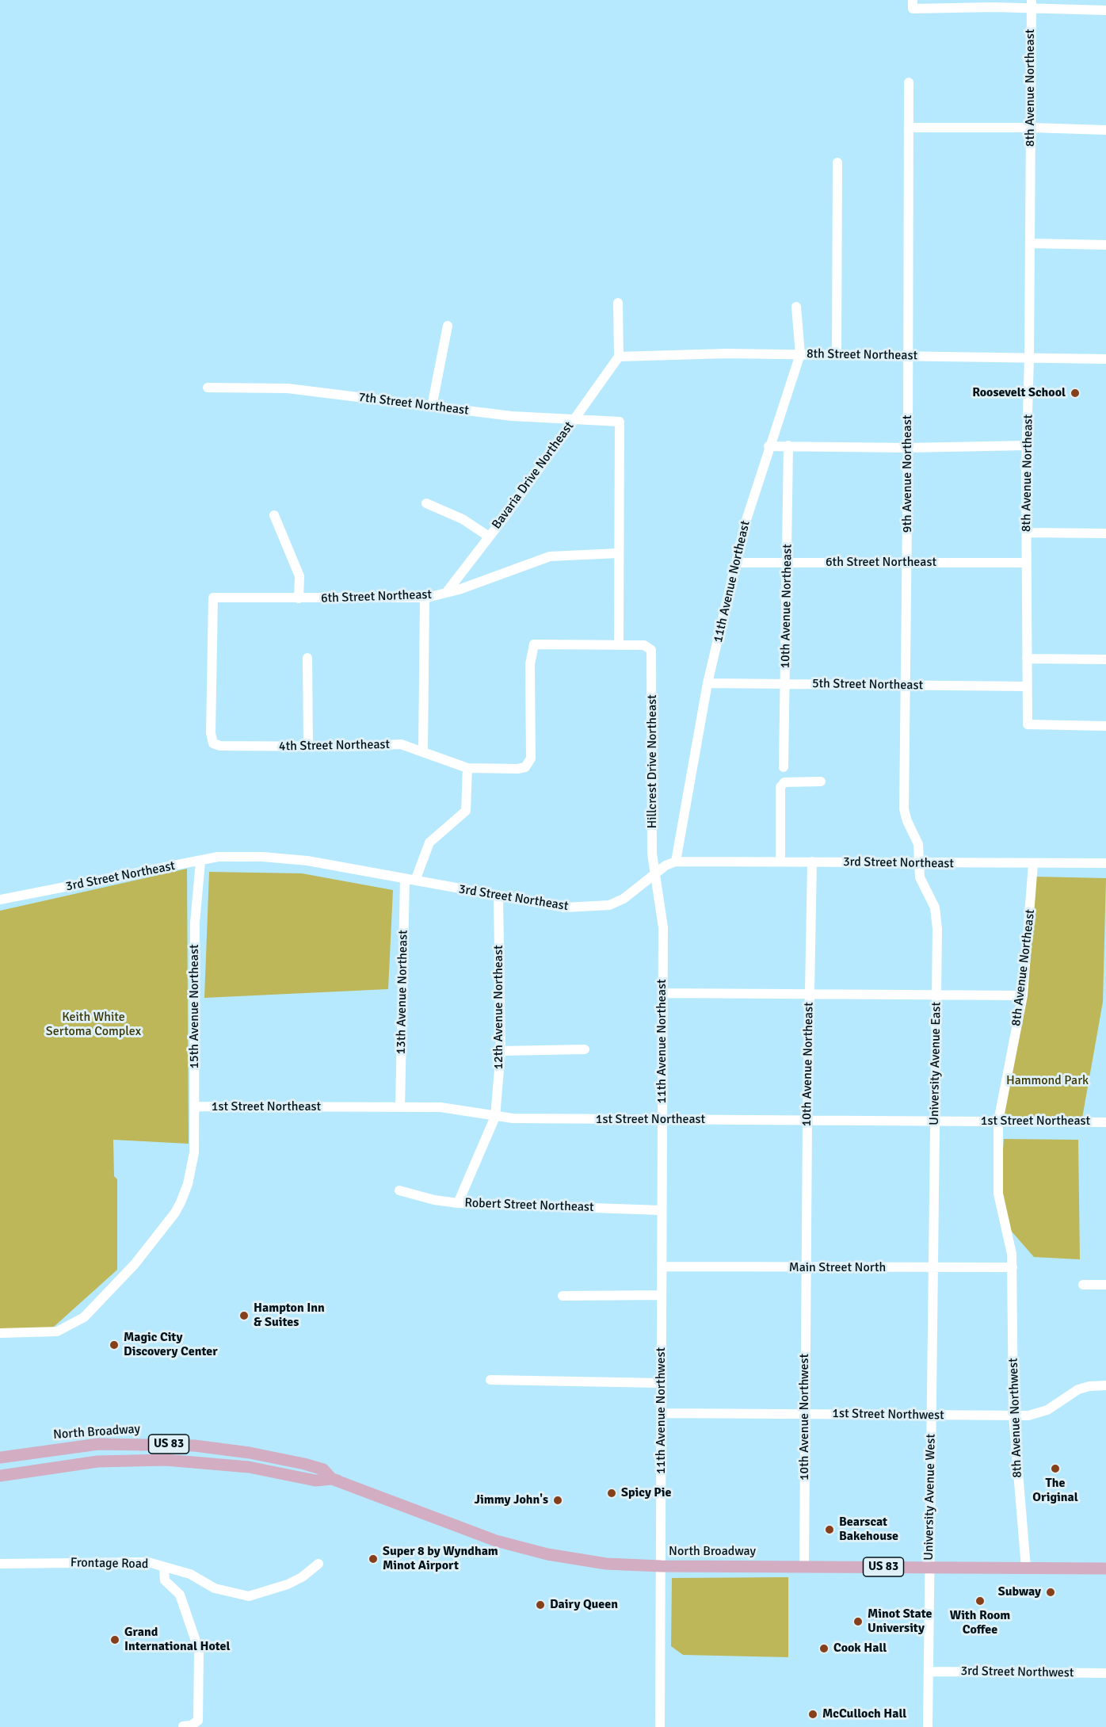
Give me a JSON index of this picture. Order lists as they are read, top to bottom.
{
  "streets": {
    "main road": ["North Broadway", "US 83"],
    "street": [
      "8th Avenue Northeast",
      "8th Street Northeast",
      "7th Street Northeast",
      "9th Avenue Northeast",
      "Bavaria Drive Northeast",
      "6th Street Northeast",
      "11th Avenue Northeast",
      "10th Avenue Northeast",
      "5th Street Northeast",
      "4th Street Northeast",
      "Hillcrest Drive Northeast",
      "3rd Street Northeast",
      "13th Avenue Northeast",
      "15th Avenue Northeast",
      "12th Avenue Northeast",
      "University Avenue East",
      "1st Street Northeast",
      "Robert Street Northeast",
      "Main Street North",
      "11th Avenue Northwest",
      "1st Street Northwest",
      "10th Avenue Northwest",
      "8th Avenue Northwest",
      "University Avenue West",
      "Frontage Road",
      "3rd Street Northwest"
    ]
  },
  "crossings": [
    ["8th Avenue Northeast", "8th Street Northeast"],
    ["8th Avenue Northeast", "6th Street Northeast"],
    ["8th Avenue Northeast", "5th Street Northeast"],
    ["8th Avenue Northeast", "3rd Street Northeast"],
    ["8th Avenue Northeast", "1st Street Northeast"],
    ["8th Avenue Northeast", "Main Street North"],
    ["8th Avenue Northeast", "8th Avenue Northwest"],
    ["8th Street Northeast", "9th Avenue Northeast"],
    ["8th Street Northeast", "Bavaria Drive Northeast"],
    ["8th Street Northeast", "11th Avenue Northeast"],
    ["7th Street Northeast", "Bavaria Drive Northeast"],
    ["7th Street Northeast", "6th Street Northeast"],
    ["9th Avenue Northeast", "6th Street Northeast"],
    ["9th Avenue Northeast", "5th Street Northeast"],
    ["9th Avenue Northeast", "3rd Street Northeast"],
    ["9th Avenue Northeast", "University Avenue East"],
    ["Bavaria Drive Northeast", "6th Street Northeast"],
    ["6th Street Northeast", "11th Avenue Northeast"],
    ["6th Street Northeast", "10th Avenue Northeast"],
    ["6th Street Northeast", "4th Street Northeast"],
    ["11th Avenue Northeast", "5th Street Northeast"],
    ["11th Avenue Northeast", "Hillcrest Drive Northeast"],
    ["11th Avenue Northeast", "3rd Street Northeast"],
    ["11th Avenue Northeast", "1st Street Northeast"],
    ["11th Avenue Northeast", "Robert Street Northeast"],
    ["11th Avenue Northeast", "Main Street North"],
    ["11th Avenue Northeast", "11th Avenue Northwest"],
    ["10th Avenue Northeast", "5th Street Northeast"],
    ["10th Avenue Northeast", "3rd Street Northeast"],
    ["10th Avenue Northeast", "1st Street Northeast"],
    ["10th Avenue Northeast", "Main Street North"],
    ["10th Avenue Northeast", "10th Avenue Northwest"],
    ["4th Street Northeast", "Hillcrest Drive Northeast"],
    ["Hillcrest Drive Northeast", "3rd Street Northeast"],
    ["3rd Street Northeast", "13th Avenue Northeast"],
    ["3rd Street Northeast", "15th Avenue Northeast"],
    ["3rd Street Northeast", "12th Avenue Northeast"],
    ["3rd Street Northeast", "University Avenue East"],
    ["13th Avenue Northeast", "1st Street Northeast"],
    ["15th Avenue Northeast", "1st Street Northeast"],
    ["12th Avenue Northeast", "1st Street Northeast"],
    ["12th Avenue Northeast", "Robert Street Northeast"],
    ["University Avenue East", "1st Street Northeast"],
    ["University Avenue East", "Main Street North"],
    ["University Avenue East", "University Avenue West"],
    ["Main Street North", "11th Avenue Northwest"],
    ["Main Street North", "10th Avenue Northwest"],
    ["Main Street North", "8th Avenue Northwest"],
    ["Main Street North", "University Avenue West"],
    ["11th Avenue Northwest", "1st Street Northwest"],
    ["11th Avenue Northwest", "North Broadway"],
    ["1st Street Northwest", "10th Avenue Northwest"],
    ["1st Street Northwest", "8th Avenue Northwest"],
    ["1st Street Northwest", "University Avenue West"],
    ["10th Avenue Northwest", "North Broadway"],
    ["8th Avenue Northwest", "North Broadway"],
    ["North Broadway", "University Avenue West"],
    ["University Avenue West", "3rd Street Northwest"]
  ],
  "parks": ["Keith White Sertoma Complex", "Hammond Park"],
  "places": [
    "Roosevelt School",
    "Hampton Inn & Suites",
    "Magic City Discovery Center",
    "The Original",
    "Spicy Pie",
    "Jimmy John's",
    "Bearscat Bakehouse",
    "Super 8 by Wyndham Minot Airport",
    "Subway",
    "With Room Coffee",
    "Dairy Queen",
    "Minot State University",
    "Grand International Hotel",
    "Cook Hall",
    "McCulloch Hall"
  ]
}
